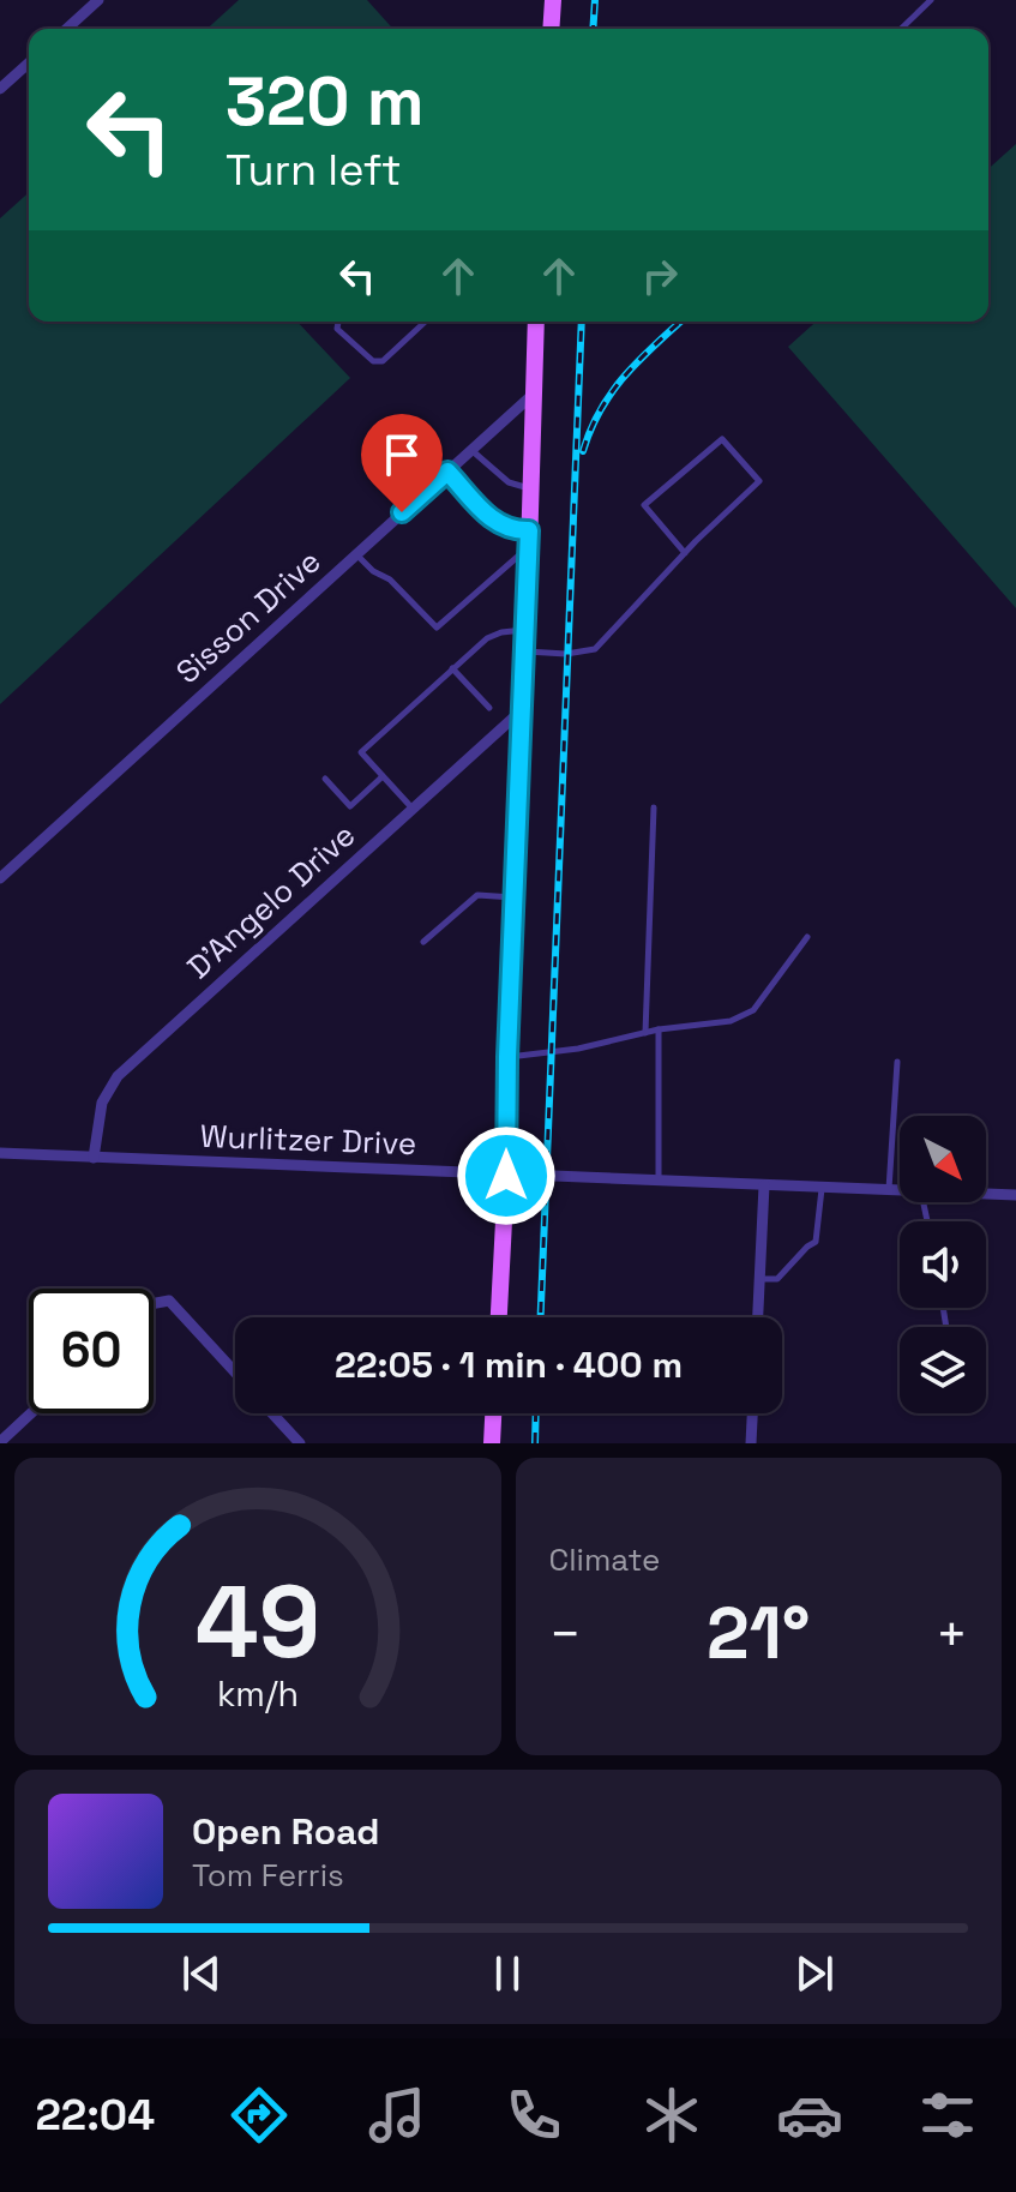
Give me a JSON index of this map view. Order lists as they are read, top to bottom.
{
  "streets": {
    "street": ["Sisson Drive", "D'Angelo Drive", "Wurlitzer Drive"]
  },
  "crossings": [
    ["D'Angelo Drive", "Wurlitzer Drive"]
  ],
  "north": "bottom right",
  "page": {
    "turn": ["320 m", "Turn left"],
    "limit": "60",
    "trip": "22:05 · 1 min · 400 m",
    "tile": "Climate",
    "heat": ["−", "21°", "+"],
    "song": ["Open Road", "Tom Ferris"],
    "tabs": "22:04",
    "gauge": ["49", "km/h"]
  }
}
